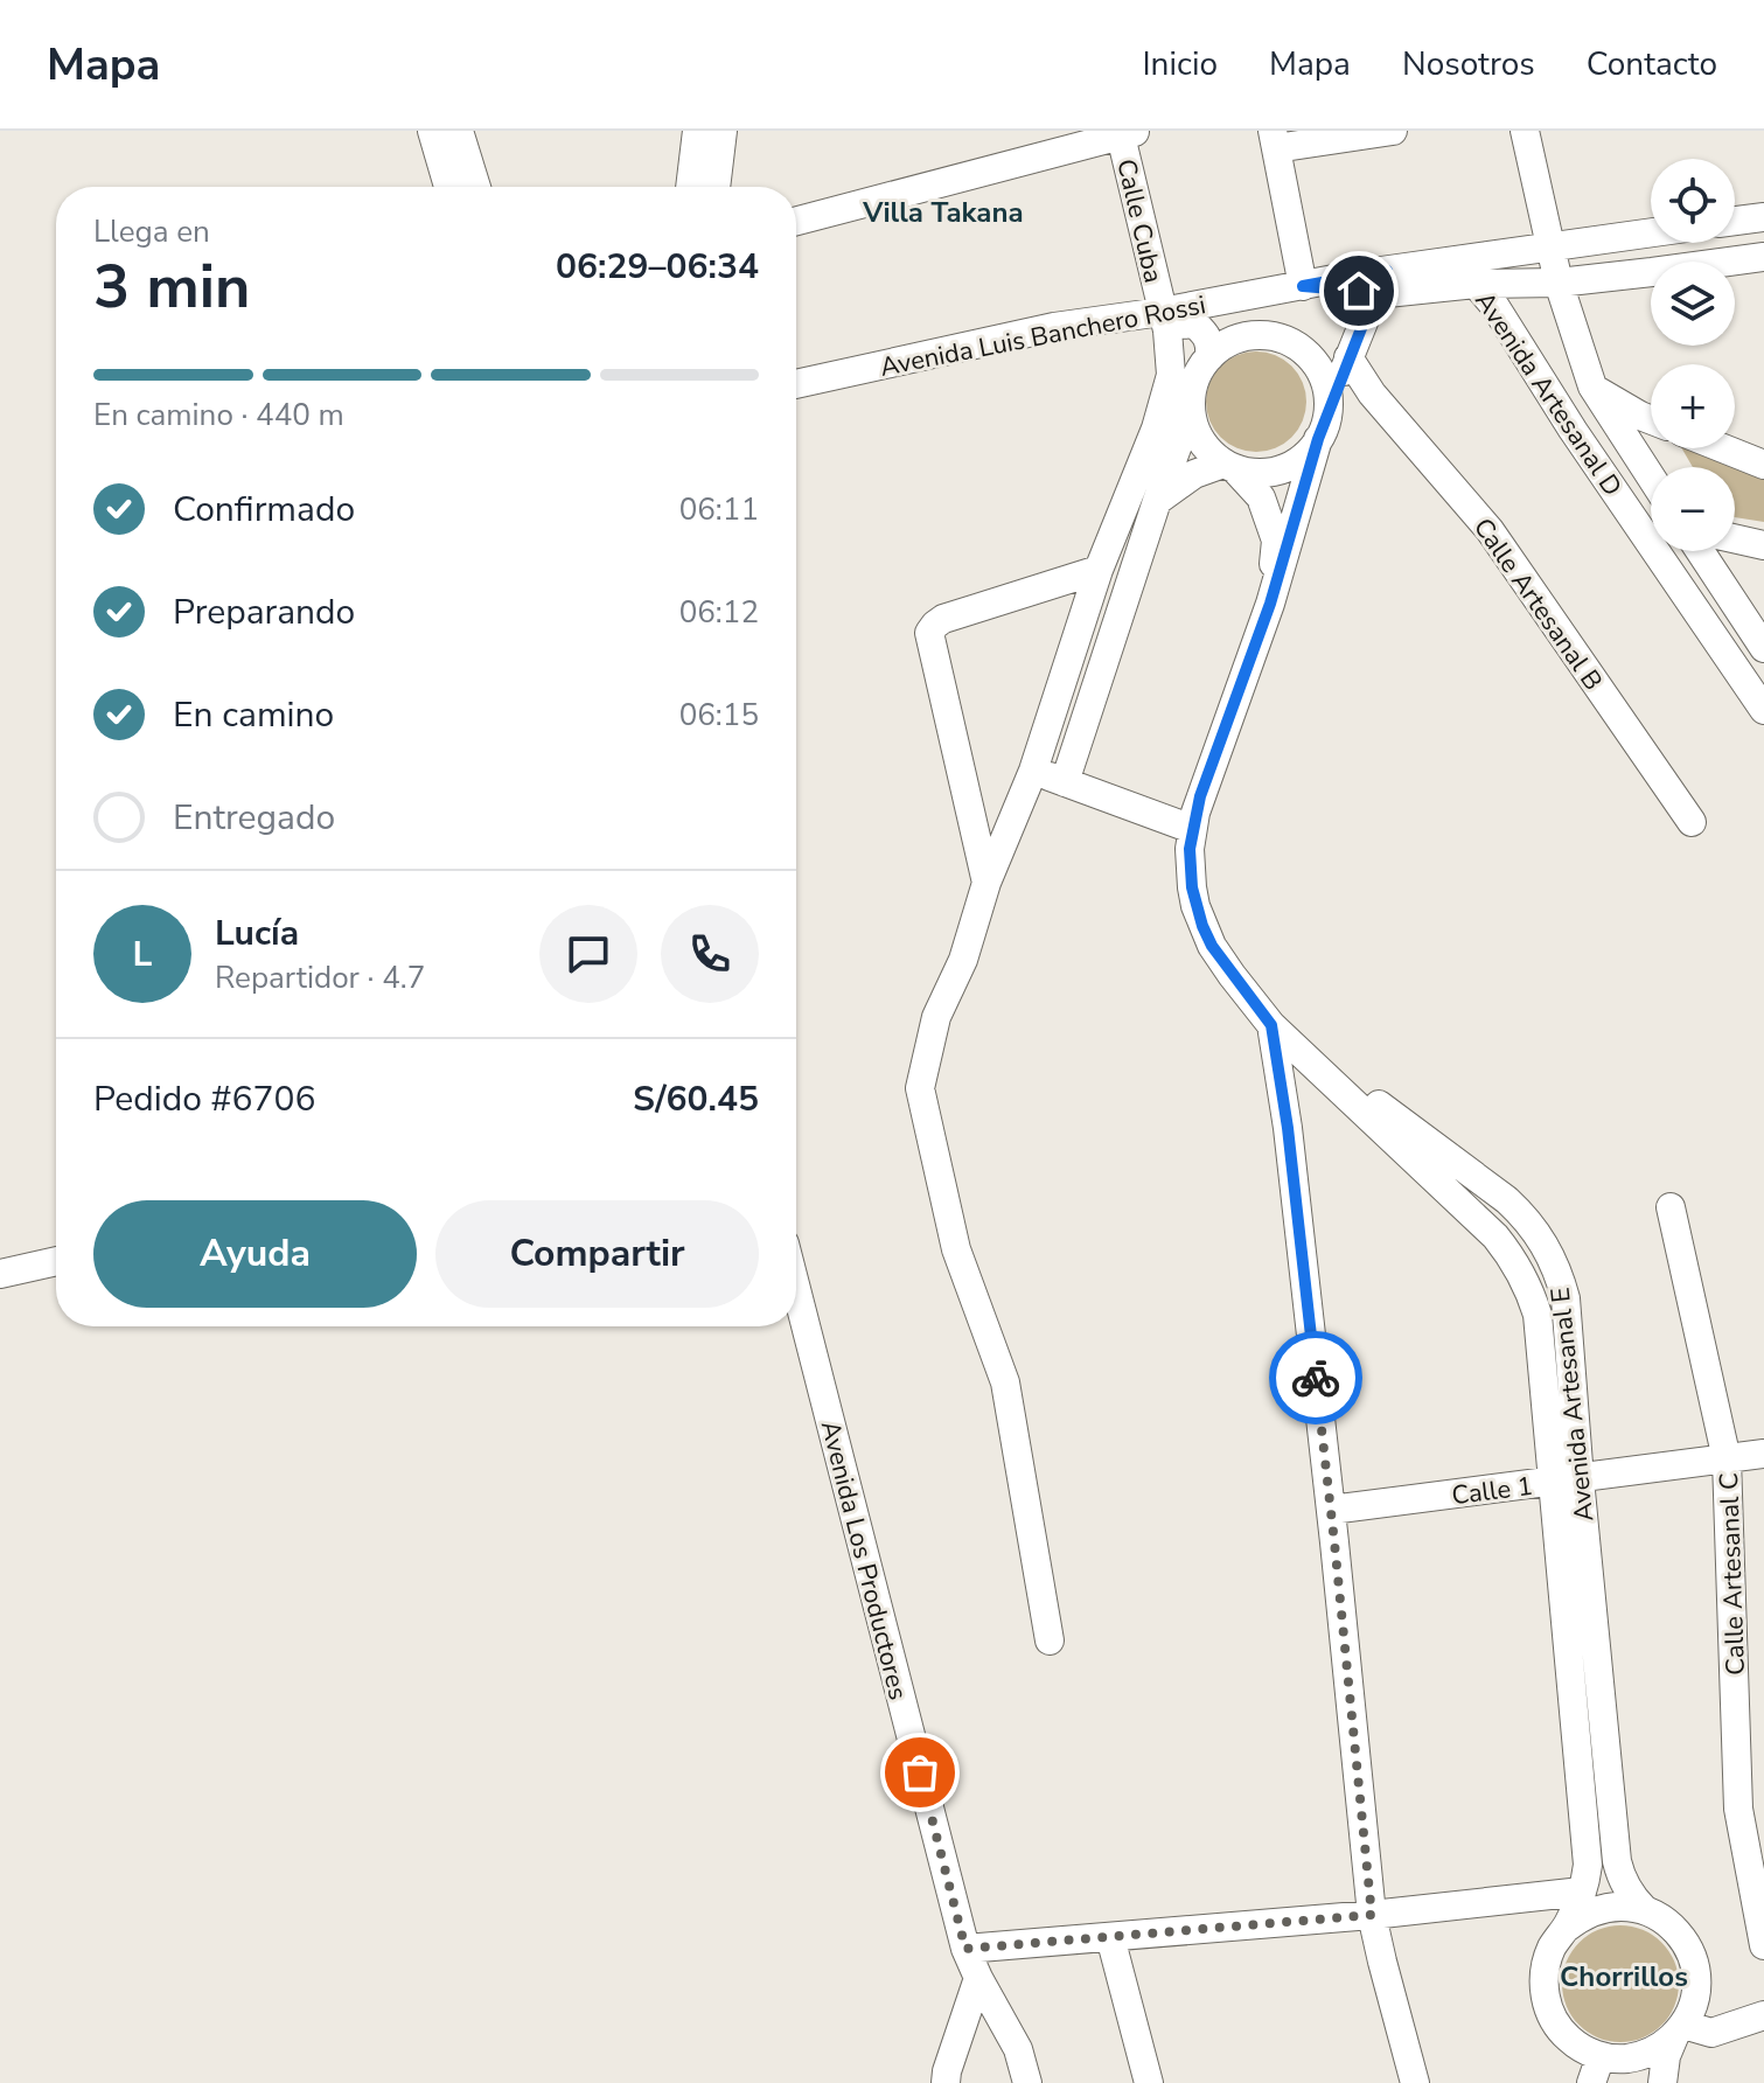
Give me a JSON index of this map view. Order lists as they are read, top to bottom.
{
  "streets": {
    "street": [
      "Calle Cuba",
      "Avenida Luis Banchero Rossi",
      "Avenida Artesanal D",
      "Calle Artesanal B",
      "Avenida Artesanal E",
      "Calle 1",
      "Avenida Los Productores",
      "Calle Artesanal C"
    ]
  },
  "crossings": [
    ["Calle Cuba", "Avenida Luis Banchero Rossi"],
    ["Avenida Luis Banchero Rossi", "Avenida Artesanal D"],
    ["Avenida Artesanal E", "Calle 1"],
    ["Calle 1", "Calle Artesanal C"]
  ],
  "districts": ["Villa Takana", "Chorrillos"],
  "page": {
    "header": "Mapa",
    "nav": [
      "Inicio",
      "Mapa",
      "Nosotros",
      "Contacto"
    ],
    "map_buttons": ["+", "−"],
    "heading": ["3 min", "Llega en", "06:29–06:34"],
    "panel": [
      "Lucía",
      "Repartidor · 4.7",
      "Pedido #6706",
      "S/60.45"
    ],
    "bar": "En camino · 440 m",
    "list": [
      ["Confirmado", "06:11"],
      ["Preparando", "06:12"],
      ["En camino", "06:15"],
      "Entregado"
    ],
    "round": "L",
    "buttons": ["Ayuda", "Compartir"]
  }
}
